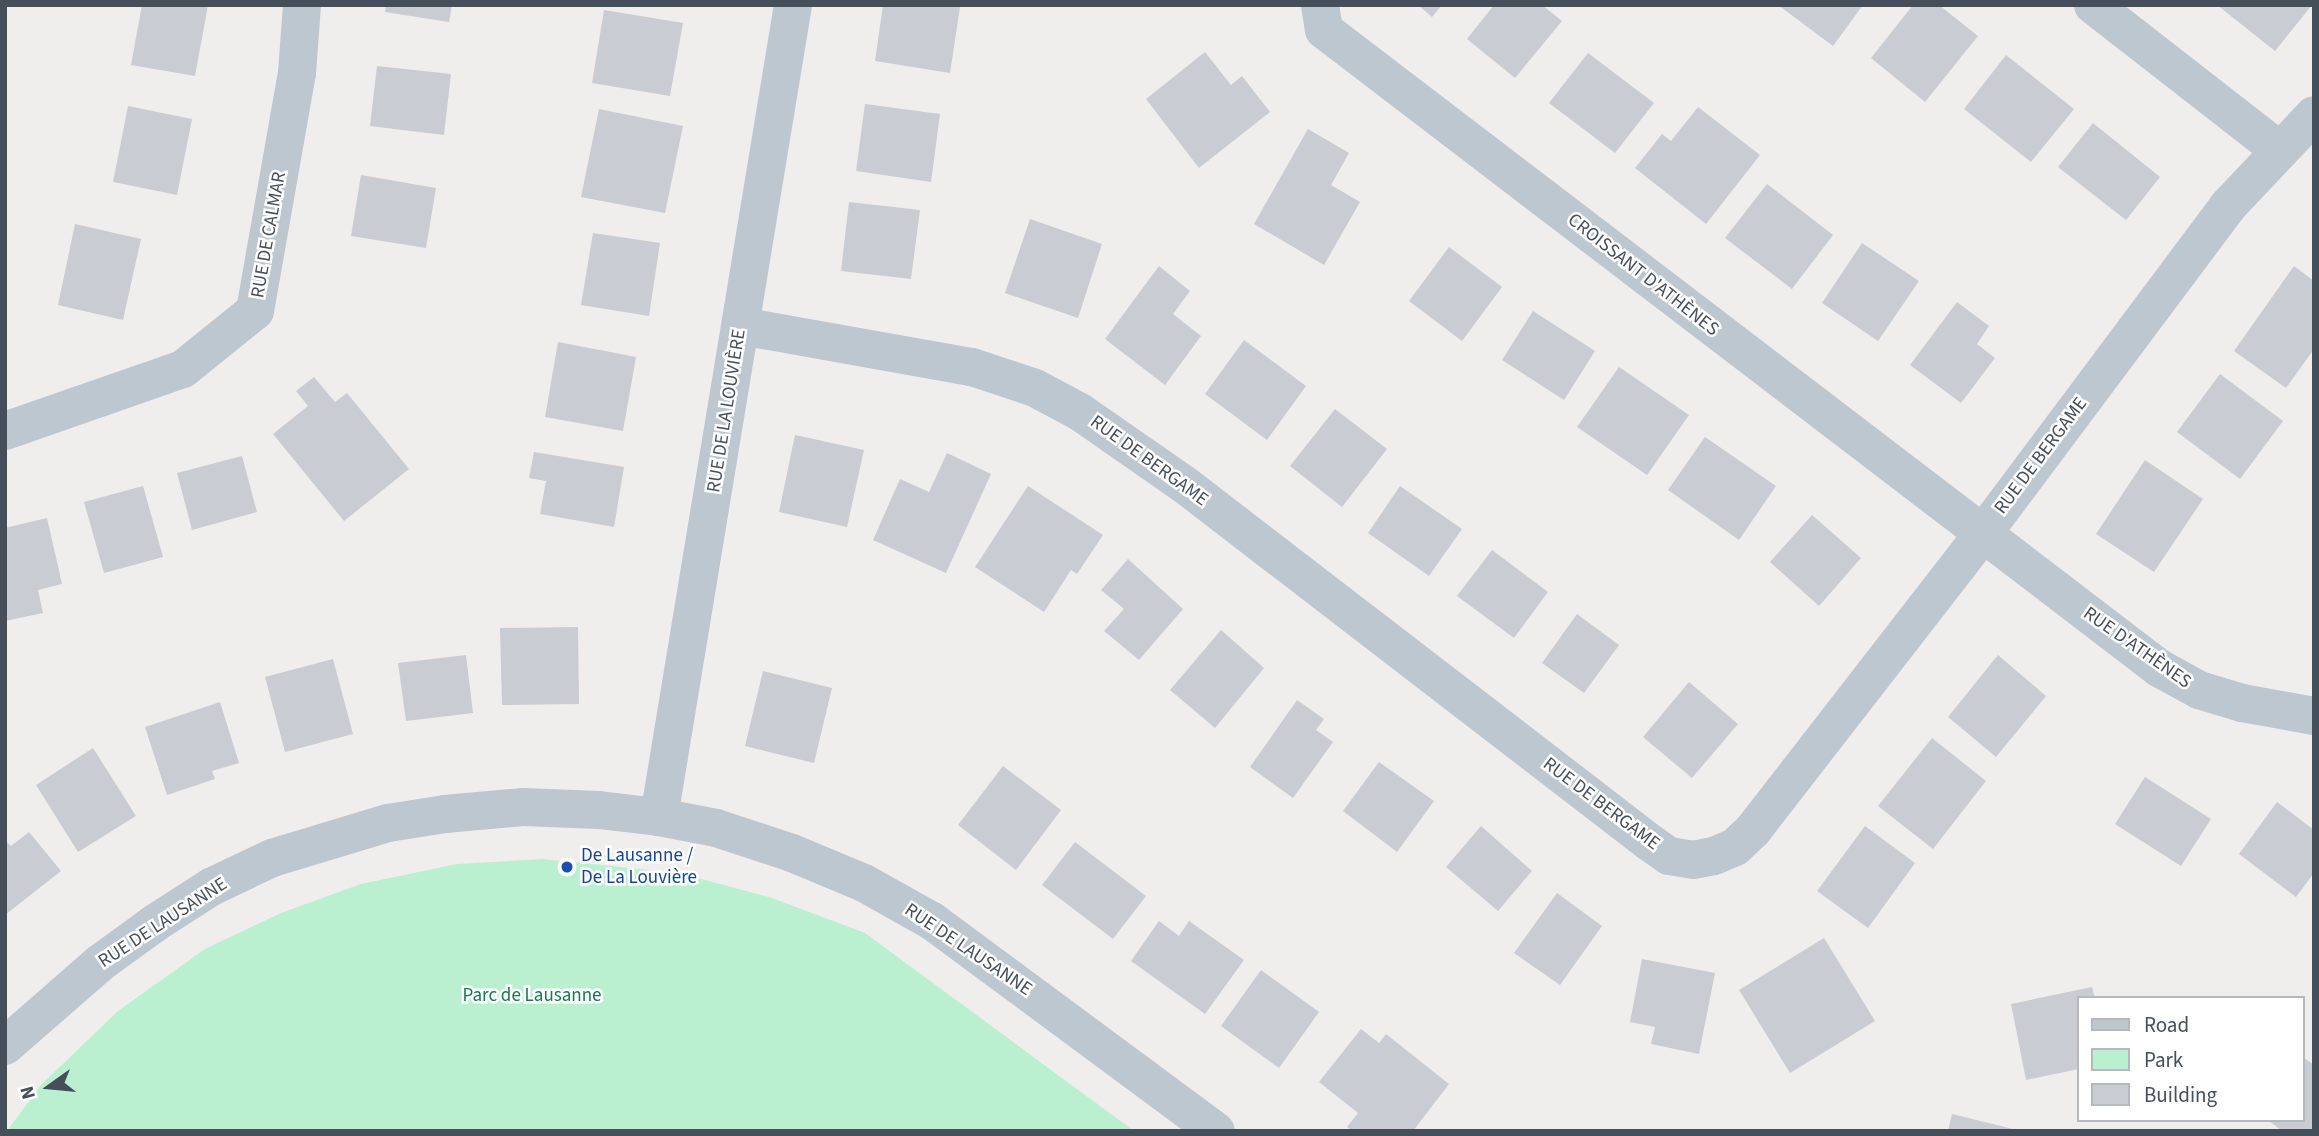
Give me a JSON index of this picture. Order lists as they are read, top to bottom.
{
  "streets": {
    "street": [
      "RUE DE CALMAR",
      "CROISSANT D'ATHÈNES",
      "RUE DE LA LOUVIÈRE",
      "RUE DE BERGAME",
      "RUE D'ATHÈNES",
      "RUE DE LAUSANNE"
    ]
  },
  "crossings": [
    ["CROISSANT D'ATHÈNES", "RUE DE BERGAME"],
    ["CROISSANT D'ATHÈNES", "RUE D'ATHÈNES"],
    ["RUE DE LA LOUVIÈRE", "RUE DE BERGAME"],
    ["RUE DE LA LOUVIÈRE", "RUE DE LAUSANNE"],
    ["RUE DE BERGAME", "RUE D'ATHÈNES"]
  ],
  "parks": ["Parc de Lausanne"],
  "places": ["De Lausanne / De La Louvière"],
  "legend": ["Road", "Park", "Building"],
  "north": "left"
}
